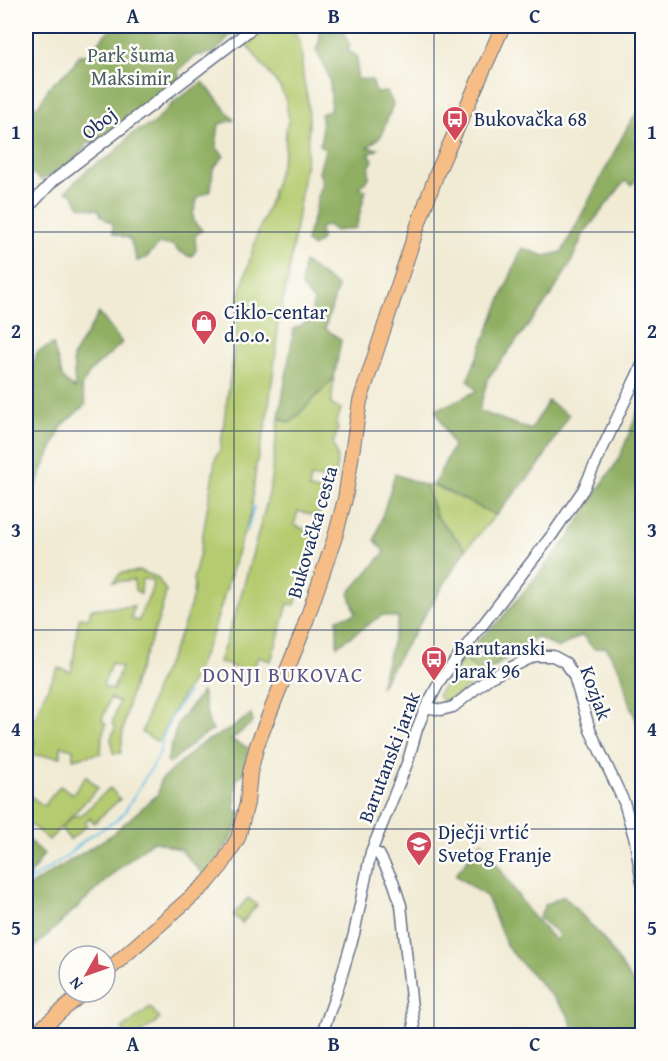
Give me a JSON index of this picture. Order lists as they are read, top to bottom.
{
  "streets": {
    "main road": ["Bukovačka cesta"],
    "street": ["Oboj", "Kozjak", "Barutanski jarak"]
  },
  "crossings": [
    ["Kozjak", "Barutanski jarak"]
  ],
  "districts": ["DONJI BUKOVAC"],
  "parks": ["Park šuma Maksimir"],
  "places": {
    "bus stop": ["Bukovačka 68", "Barutanski jarak 96"],
    "shop": ["Ciklo-centar d.o.o."],
    "school or university": ["Dječji vrtić Svetog Franje"]
  },
  "north": "bottom left",
  "grid": {
    "columns": ["A", "B", "C"],
    "rows": [
      "1",
      "2",
      "3",
      "4",
      "5"
    ]
  }
}
